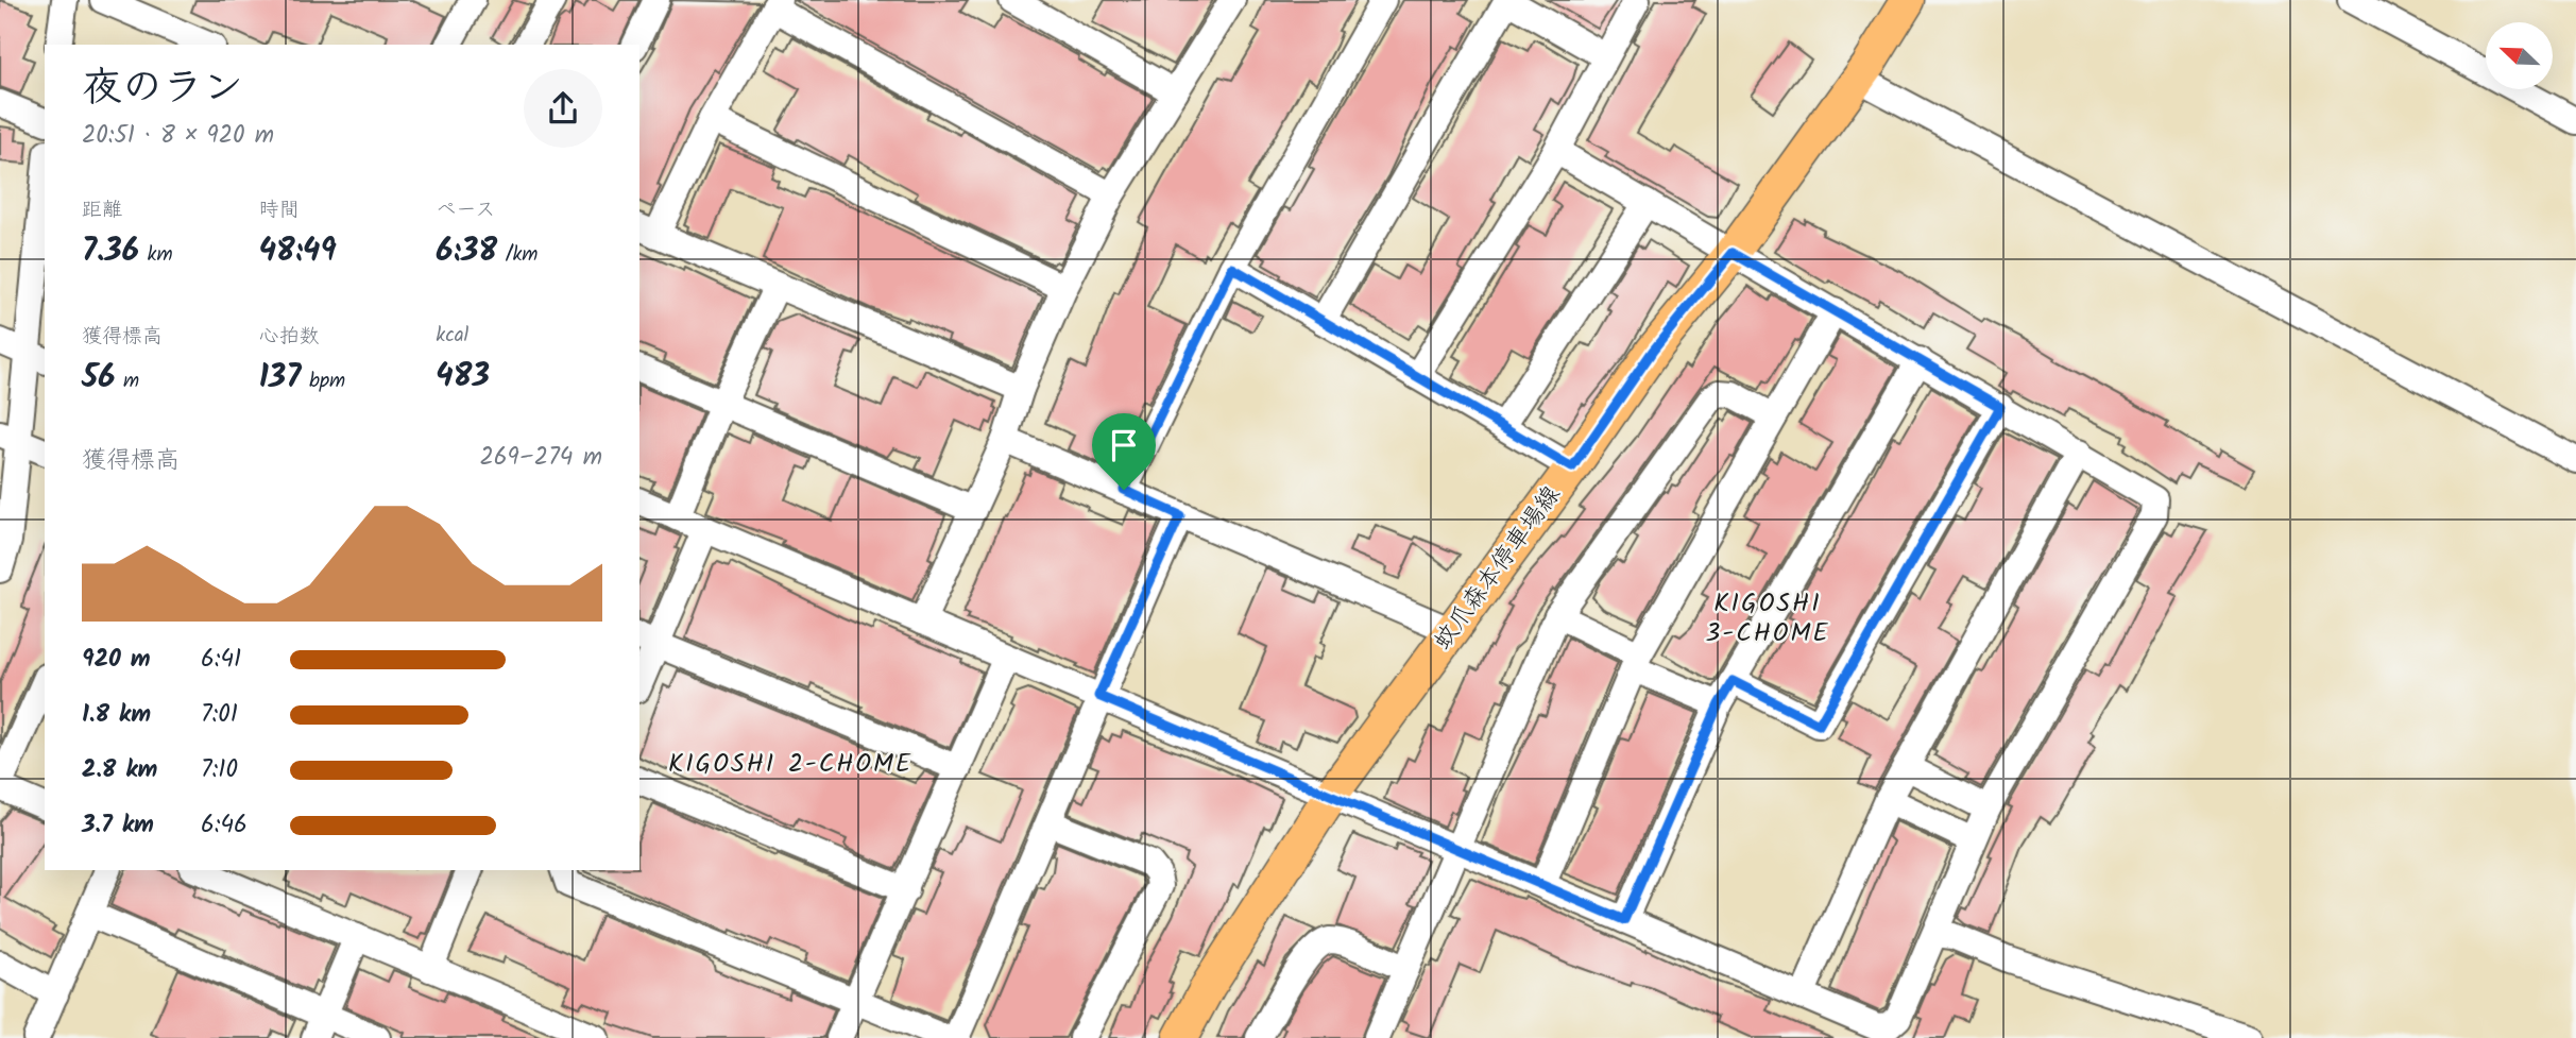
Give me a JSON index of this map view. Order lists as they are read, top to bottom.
{
  "streets": {
    "main road": ["蚊爪森本停車場線"]
  },
  "districts": ["KIGOSHI 3-CHOME", "KIGOSHI 2-CHOME"],
  "north": "top left",
  "page": {
    "heading": ["夜のラン", "20:51 · 8 × 920 m"],
    "stats": [
      ["距離", "7.36 km"],
      ["時間", "48:49"],
      ["ペース", "6:38 /km"],
      ["獲得標高", "56 m"],
      ["心拍数", "137 bpm"],
      ["kcal", "483"]
    ],
    "chart": ["獲得標高", "269–274 m"],
    "list": [
      {
        "name": "920 m",
        "note": "6:41"
      },
      {
        "name": "1.8 km",
        "note": "7:01"
      },
      {
        "name": "2.8 km",
        "note": "7:10"
      },
      {
        "name": "3.7 km",
        "note": "6:46"
      }
    ]
  }
}
